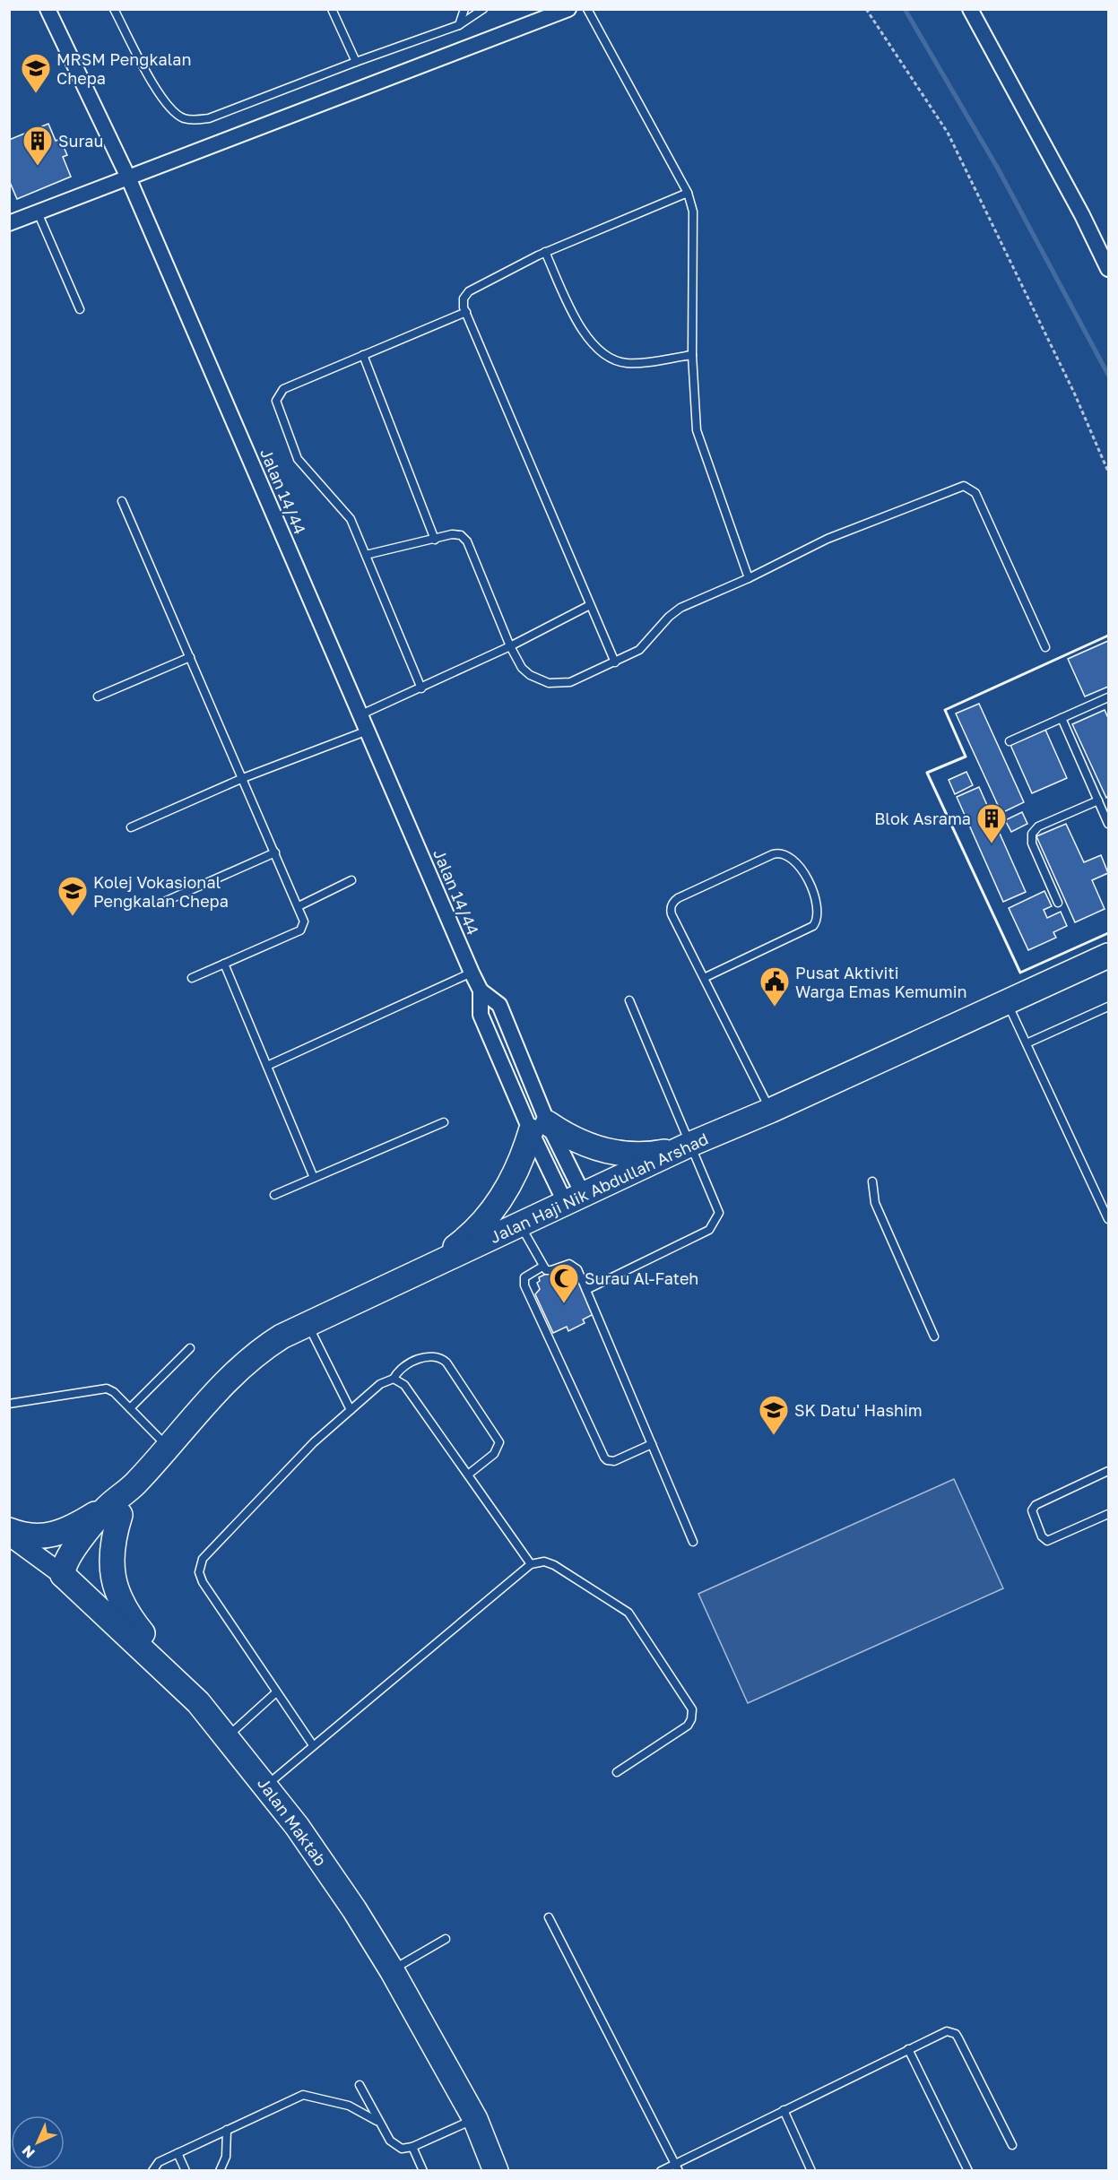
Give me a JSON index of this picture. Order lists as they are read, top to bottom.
{
  "streets": {
    "main road": ["Jalan Haji Nik Abdullah Arshad", "Jalan Maktab"],
    "street": ["Jalan 14/44"]
  },
  "crossings": [
    ["Jalan 14/44", "Jalan Haji Nik Abdullah Arshad"],
    ["Jalan Haji Nik Abdullah Arshad", "Jalan Maktab"]
  ],
  "places": {
    "school or university": ["MRSM Pengkalan Chepa", "Kolej Vokasional Pengkalan Chepa", "SK Datu' Hashim"],
    "building": ["Surau", "Blok Asrama"],
    "public building": ["Pusat Aktiviti Warga Emas Kemumin"],
    "mosque": ["Surau Al-Fateh"]
  },
  "north": "bottom left"
}
